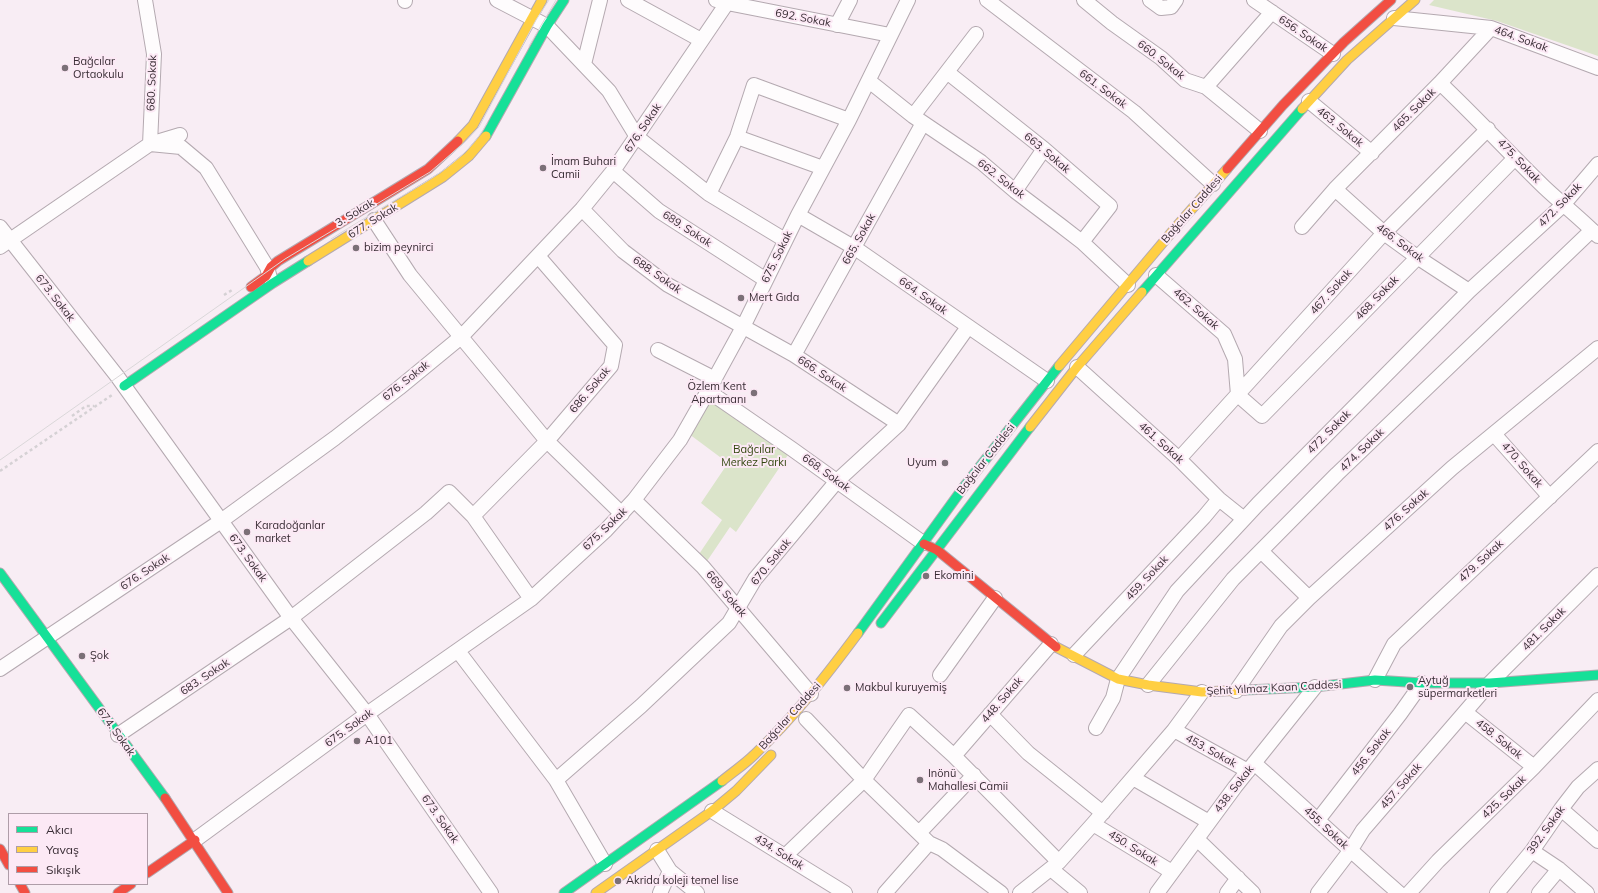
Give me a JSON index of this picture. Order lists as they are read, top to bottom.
{
  "streets": {
    "main road": [
      "Bağcılar Caddesi",
      "3. Sokak",
      "677. Sokak",
      "675. Sokak",
      "Şehit Yılmaz Kaan Caddesi",
      "674. Sokak"
    ],
    "street": [
      "692. Sokak",
      "656. Sokak",
      "464. Sokak",
      "660. Sokak",
      "680. Sokak",
      "661. Sokak",
      "465. Sokak",
      "463. Sokak",
      "676. Sokak",
      "663. Sokak",
      "475. Sokak",
      "662. Sokak",
      "472. Sokak",
      "689. Sokak",
      "665. Sokak",
      "466. Sokak",
      "688. Sokak",
      "467. Sokak",
      "664. Sokak",
      "673. Sokak",
      "468. Sokak",
      "462. Sokak",
      "666. Sokak",
      "686. Sokak",
      "461. Sokak",
      "474. Sokak",
      "470. Sokak",
      "668. Sokak",
      "476. Sokak",
      "479. Sokak",
      "670. Sokak",
      "459. Sokak",
      "669. Sokak",
      "481. Sokak",
      "683. Sokak",
      "448. Sokak",
      "458. Sokak",
      "453. Sokak",
      "456. Sokak",
      "457. Sokak",
      "438. Sokak",
      "425. Sokak",
      "455. Sokak",
      "392. Sokak",
      "450. Sokak",
      "434. Sokak"
    ]
  },
  "crossings": [
    ["692. Sokak", "676. Sokak"],
    ["692. Sokak", "675. Sokak"],
    ["656. Sokak", "Bağcılar Caddesi"],
    ["464. Sokak", "465. Sokak"],
    ["464. Sokak", "Bağcılar Caddesi"],
    ["660. Sokak", "Bağcılar Caddesi"],
    ["661. Sokak", "Bağcılar Caddesi"],
    ["465. Sokak", "463. Sokak"],
    ["465. Sokak", "475. Sokak"],
    ["465. Sokak", "466. Sokak"],
    ["463. Sokak", "Bağcılar Caddesi"],
    ["676. Sokak", "689. Sokak"],
    ["676. Sokak", "688. Sokak"],
    ["676. Sokak", "673. Sokak"],
    ["676. Sokak", "686. Sokak"],
    ["676. Sokak", "674. Sokak"],
    ["663. Sokak", "662. Sokak"],
    ["663. Sokak", "665. Sokak"],
    ["475. Sokak", "472. Sokak"],
    ["475. Sokak", "467. Sokak"],
    ["475. Sokak", "468. Sokak"],
    ["475. Sokak", "474. Sokak"],
    ["662. Sokak", "Bağcılar Caddesi"],
    ["662. Sokak", "665. Sokak"],
    ["662. Sokak", "675. Sokak"],
    ["472. Sokak", "466. Sokak"],
    ["472. Sokak", "461. Sokak"],
    ["472. Sokak", "Şehit Yılmaz Kaan Caddesi"],
    ["Bağcılar Caddesi", "664. Sokak"],
    ["Bağcılar Caddesi", "462. Sokak"],
    ["Bağcılar Caddesi", "461. Sokak"],
    ["Bağcılar Caddesi", "668. Sokak"],
    ["Bağcılar Caddesi", "669. Sokak"],
    ["Bağcılar Caddesi", "Şehit Yılmaz Kaan Caddesi"],
    ["Bağcılar Caddesi", "434. Sokak"],
    ["3. Sokak", "677. Sokak"],
    ["677. Sokak", "673. Sokak"],
    ["689. Sokak", "675. Sokak"],
    ["665. Sokak", "664. Sokak"],
    ["665. Sokak", "666. Sokak"],
    ["466. Sokak", "467. Sokak"],
    ["466. Sokak", "468. Sokak"],
    ["675. Sokak", "688. Sokak"],
    ["675. Sokak", "664. Sokak"],
    ["675. Sokak", "673. Sokak"],
    ["675. Sokak", "666. Sokak"],
    ["675. Sokak", "668. Sokak"],
    ["675. Sokak", "669. Sokak"],
    ["675. Sokak", "674. Sokak"],
    ["688. Sokak", "666. Sokak"],
    ["467. Sokak", "468. Sokak"],
    ["467. Sokak", "462. Sokak"],
    ["467. Sokak", "461. Sokak"],
    ["664. Sokak", "670. Sokak"],
    ["673. Sokak", "683. Sokak"],
    ["468. Sokak", "462. Sokak"],
    ["666. Sokak", "670. Sokak"],
    ["686. Sokak", "683. Sokak"],
    ["461. Sokak", "459. Sokak"],
    ["474. Sokak", "Şehit Yılmaz Kaan Caddesi"],
    ["470. Sokak", "476. Sokak"],
    ["470. Sokak", "479. Sokak"],
    ["668. Sokak", "670. Sokak"],
    ["668. Sokak", "Şehit Yılmaz Kaan Caddesi"],
    ["476. Sokak", "Şehit Yılmaz Kaan Caddesi"],
    ["479. Sokak", "Şehit Yılmaz Kaan Caddesi"],
    ["670. Sokak", "669. Sokak"],
    ["459. Sokak", "Şehit Yılmaz Kaan Caddesi"],
    ["481. Sokak", "Şehit Yılmaz Kaan Caddesi"],
    ["481. Sokak", "457. Sokak"],
    ["683. Sokak", "674. Sokak"],
    ["Şehit Yılmaz Kaan Caddesi", "448. Sokak"],
    ["Şehit Yılmaz Kaan Caddesi", "456. Sokak"],
    ["Şehit Yılmaz Kaan Caddesi", "457. Sokak"],
    ["Şehit Yılmaz Kaan Caddesi", "438. Sokak"],
    ["458. Sokak", "457. Sokak"],
    ["458. Sokak", "425. Sokak"],
    ["453. Sokak", "438. Sokak"],
    ["453. Sokak", "455. Sokak"],
    ["456. Sokak", "455. Sokak"],
    ["457. Sokak", "455. Sokak"],
    ["438. Sokak", "455. Sokak"],
    ["438. Sokak", "450. Sokak"]
  ],
  "parks": ["Bağcılar Merkez Parkı"],
  "places": [
    "Bağcılar Ortaokulu",
    "İmam Buhari Camii",
    "bizim peynirci",
    "Mert Gıda",
    "Özlem Kent Apartmanı",
    "Uyum",
    "Karadoğanlar market",
    "Ekomini",
    "Şok",
    "Aytuğ süpermarketleri",
    "Makbul kuruyemiş",
    "A101",
    "Inönü Mahallesi Camii",
    "Akrida koleji temel lise"
  ],
  "legend": ["Akıcı", "Yavaş", "Sıkışık"]
}
